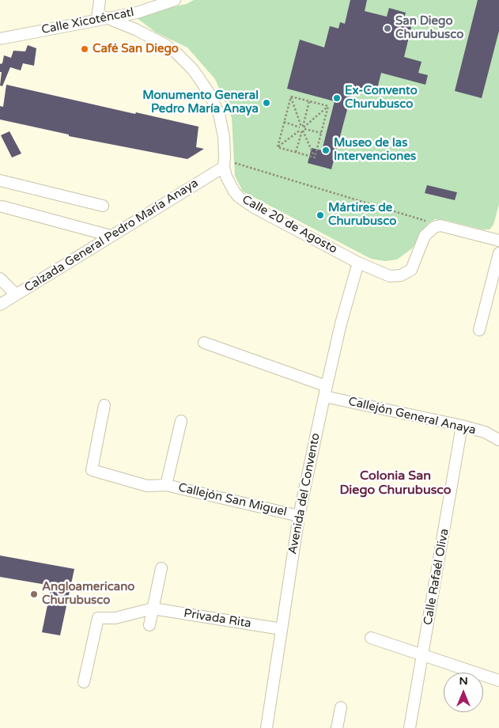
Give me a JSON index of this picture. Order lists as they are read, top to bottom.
{
  "streets": {
    "street": [
      "Calle Xicoténcatl",
      "Calle 20 de Agosto",
      "Calzada General Pedro María Anaya",
      "Callejón General Anaya",
      "Avenida del Convento",
      "Callejón San Miguel",
      "Calle Rafaél Oliva",
      "Privada Rita"
    ]
  },
  "crossings": [
    ["Calle Xicoténcatl", "Calle 20 de Agosto"],
    ["Calle 20 de Agosto", "Calzada General Pedro María Anaya"],
    ["Calle 20 de Agosto", "Avenida del Convento"],
    ["Callejón General Anaya", "Avenida del Convento"],
    ["Callejón General Anaya", "Calle Rafaél Oliva"],
    ["Avenida del Convento", "Callejón San Miguel"],
    ["Avenida del Convento", "Privada Rita"]
  ],
  "districts": ["Colonia San Diego Churubusco"],
  "places": [
    "San Diego Churubusco",
    "Café San Diego",
    "Ex-Convento Churubusco",
    "Monumento General Pedro María Anaya",
    "Museo de las Intervenciones",
    "Mártires de Churubusco",
    "Angloamericano Churubusco"
  ],
  "north": "top"
}
